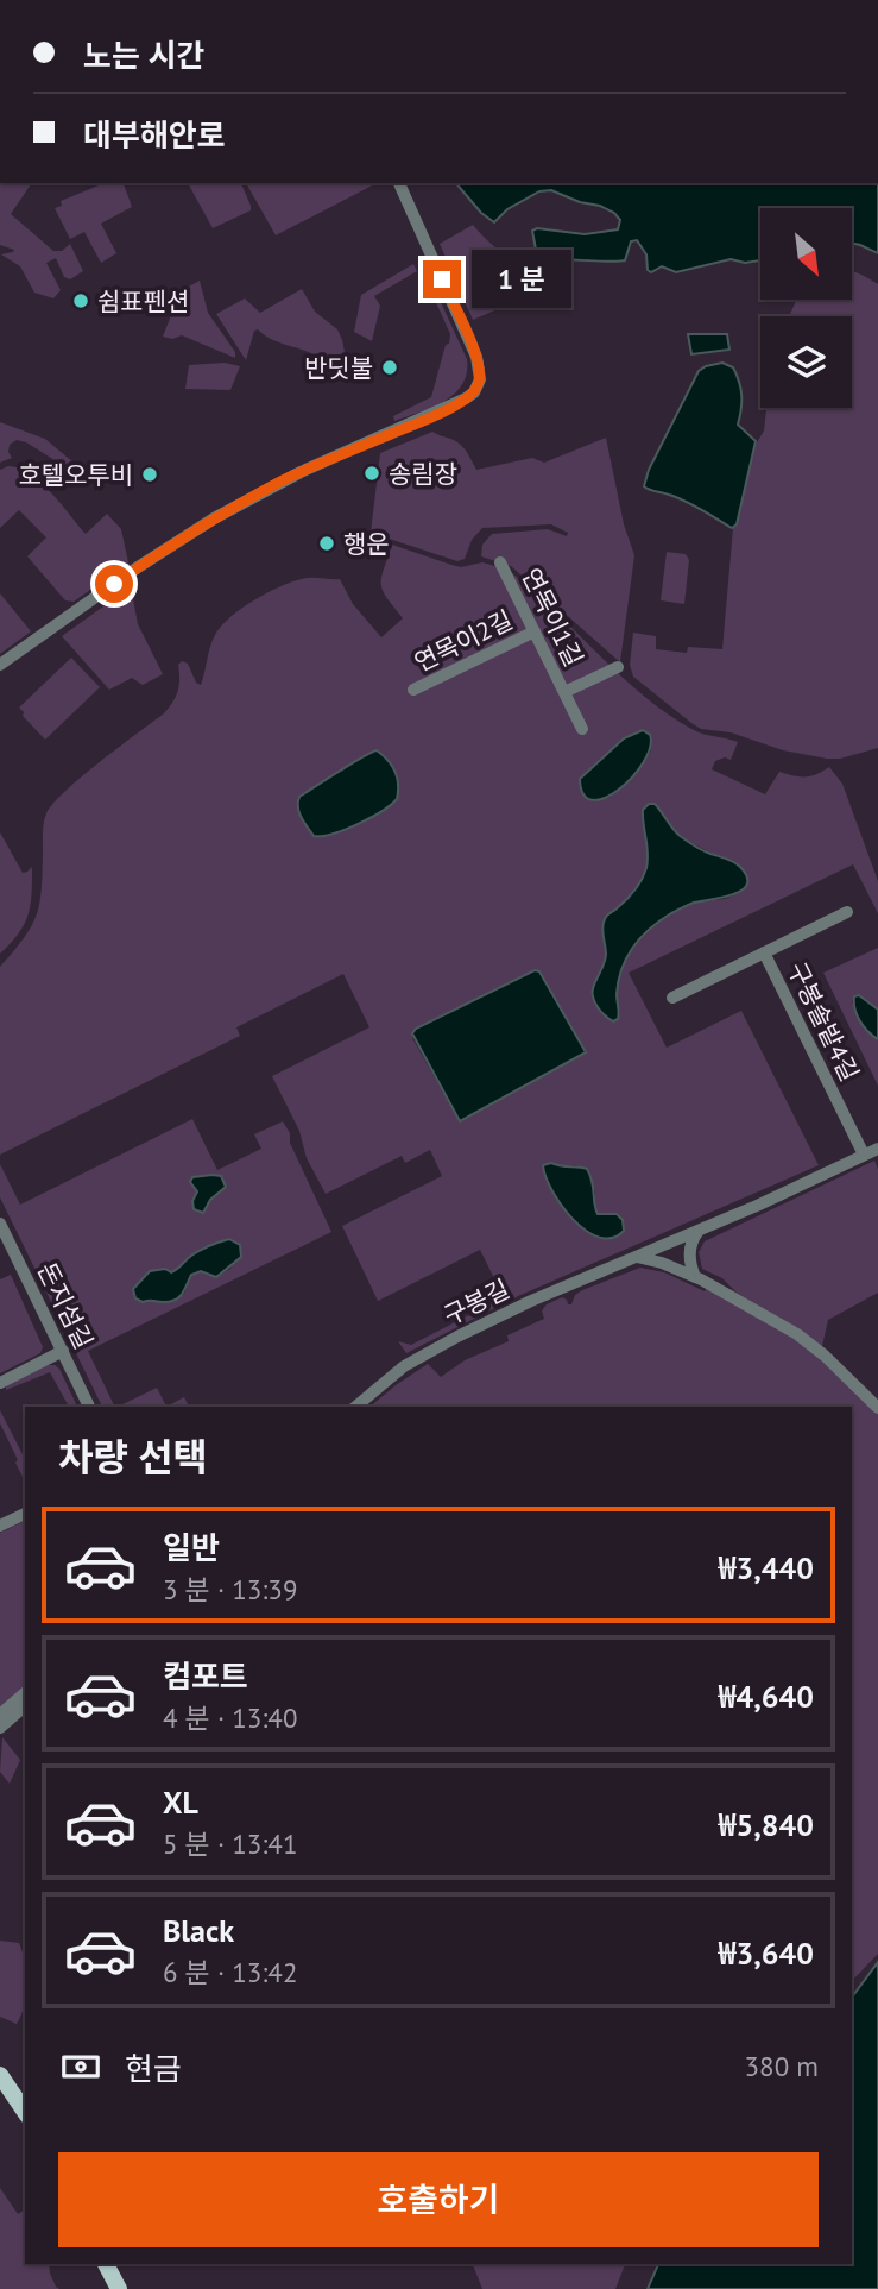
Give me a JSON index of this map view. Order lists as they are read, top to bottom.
{
  "streets": {
    "street": [
      "연목이1길",
      "연목이2길",
      "구봉솔밭4길",
      "구봉길",
      "돈지섬길"
    ]
  },
  "crossings": [
    ["연목이1길", "연목이2길"],
    ["구봉솔밭4길", "구봉길"]
  ],
  "places": [
    "쉼표펜션",
    "반딧불",
    "송림장",
    "호텔오투비",
    "행운"
  ],
  "north": "bottom right",
  "page": {
    "banner": ["노는 시간", "대부해안로"],
    "bubble": "1 분",
    "heading": "차량 선택",
    "list": [
      {
        "name": "일반",
        "note": "3 분 · 13:39",
        "value": "₩3,440"
      },
      {
        "name": "컴포트",
        "note": "4 분 · 13:40",
        "value": "₩4,640"
      },
      {
        "name": "XL",
        "note": "5 분 · 13:41",
        "value": "₩5,840"
      },
      {
        "name": "Black",
        "note": "6 분 · 13:42",
        "value": "₩3,640"
      }
    ],
    "pay": ["현금", "380 m"],
    "buttons": "호출하기"
  }
}
